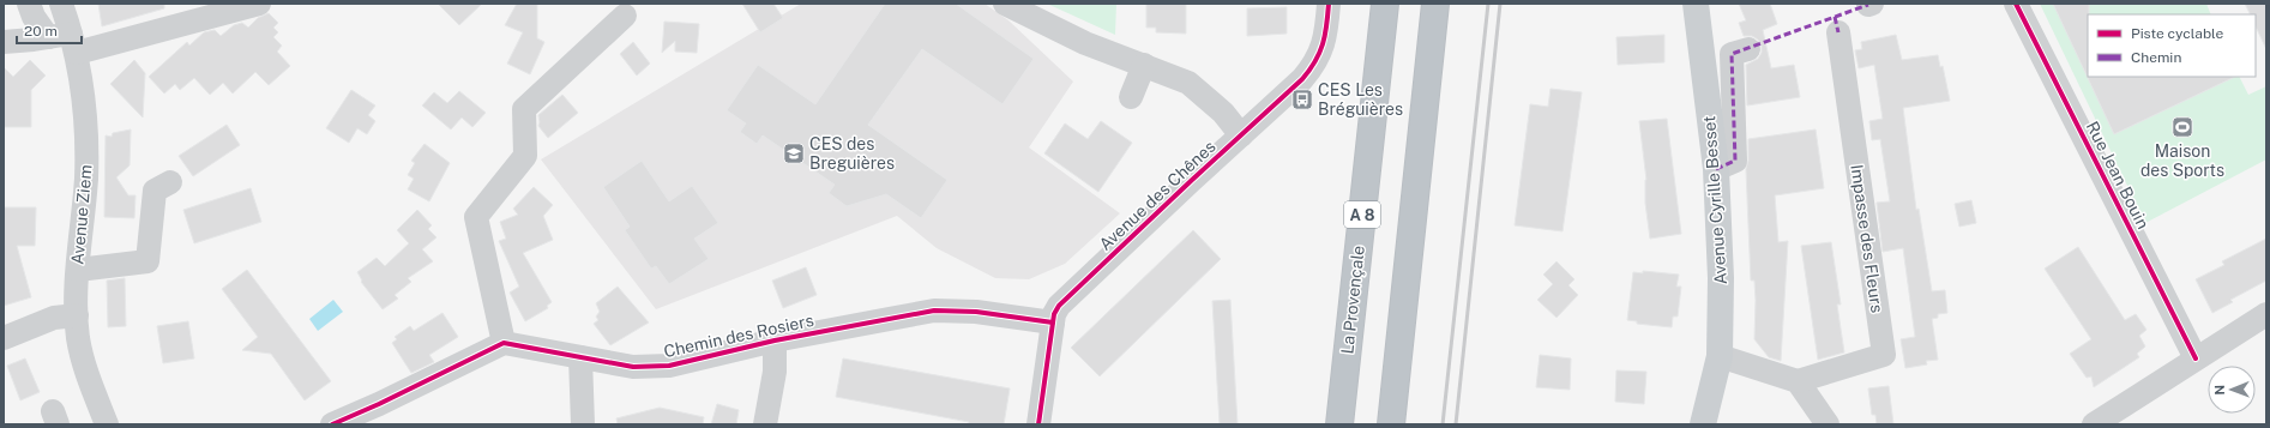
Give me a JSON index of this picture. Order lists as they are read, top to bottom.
{
  "streets": {
    "highway": ["A 8", "La Provençale"],
    "main road": ["Avenue Cyrille Besset"],
    "street": [
      "Rue Jean Bouin",
      "Avenue des Chênes",
      "Avenue Ziem",
      "Impasse des Fleurs",
      "Chemin des Rosiers"
    ]
  },
  "crossings": [
    ["Avenue des Chênes", "Chemin des Rosiers"]
  ],
  "places": {
    "bus stop": ["CES Les Bréguières"],
    "sports": ["Maison des Sports"],
    "school or university": ["CES des Breguières"]
  },
  "legend": ["Piste cyclable", "Chemin"],
  "scale_bar": "20 m",
  "north": "left"
}
